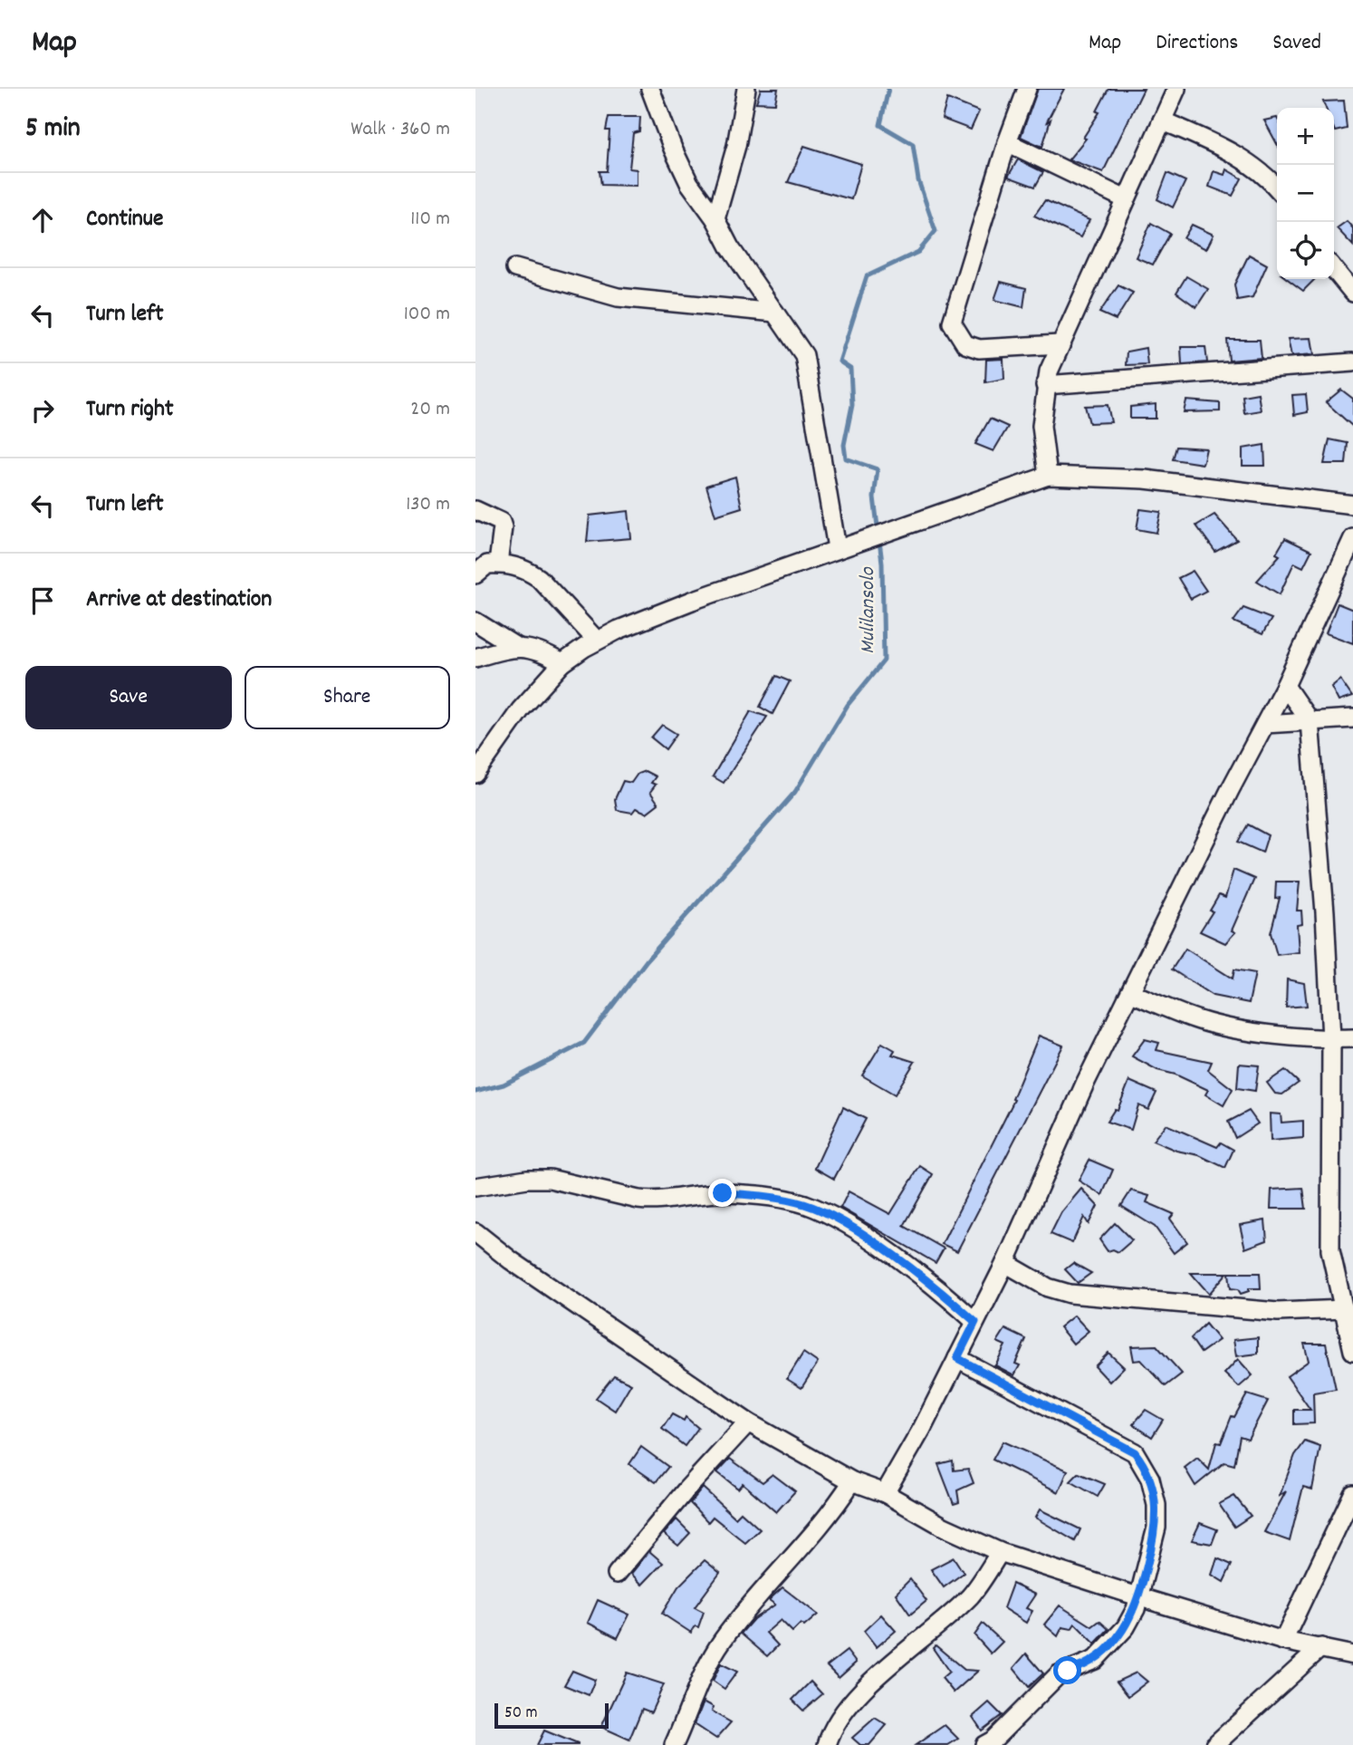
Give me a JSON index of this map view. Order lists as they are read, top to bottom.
{
  "water": ["Mulilansolo"],
  "scale_bar": "50 m",
  "page": {
    "header": "Map",
    "nav": ["Map", "Directions", "Saved"],
    "heading": ["5 min", "Walk · 360 m"],
    "map_buttons": ["+", "−"],
    "list": [
      ["Continue", "110 m"],
      ["Turn left", "100 m"],
      ["Turn right", "20 m"],
      ["Turn left", "130 m"],
      "Arrive at destination"
    ],
    "buttons": ["Save", "Share"],
    "scale": "50 m"
  }
}
